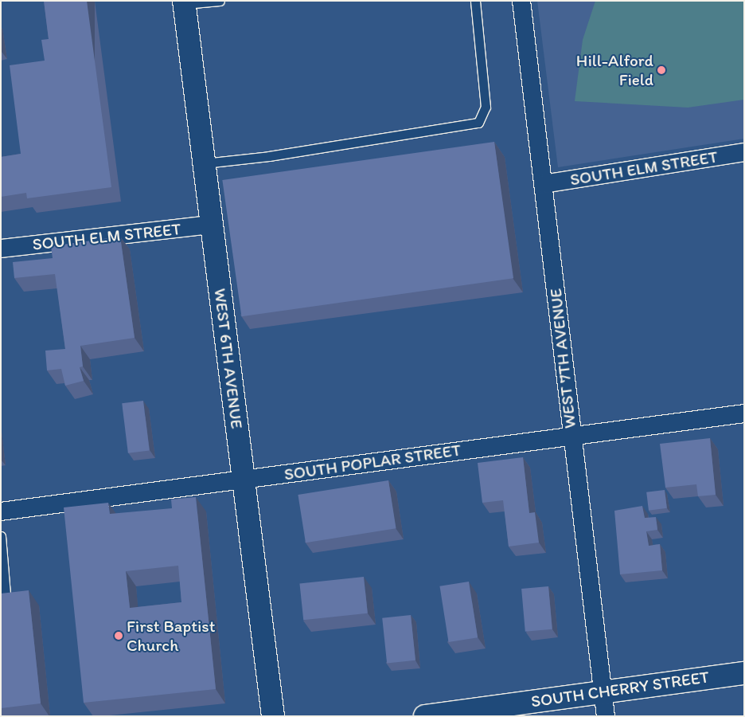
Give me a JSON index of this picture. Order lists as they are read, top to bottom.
{
  "streets": {
    "main road": ["WEST 6TH AVENUE", "SOUTH CHERRY STREET"],
    "street": ["SOUTH ELM STREET", "WEST 7TH AVENUE", "SOUTH POPLAR STREET"]
  },
  "crossings": [
    ["SOUTH ELM STREET", "WEST 6TH AVENUE"],
    ["SOUTH ELM STREET", "WEST 7TH AVENUE"],
    ["WEST 6TH AVENUE", "SOUTH POPLAR STREET"],
    ["WEST 7TH AVENUE", "SOUTH POPLAR STREET"],
    ["WEST 7TH AVENUE", "SOUTH CHERRY STREET"]
  ],
  "places": ["Hill-Alford Field", "First Baptist Church"]
}
